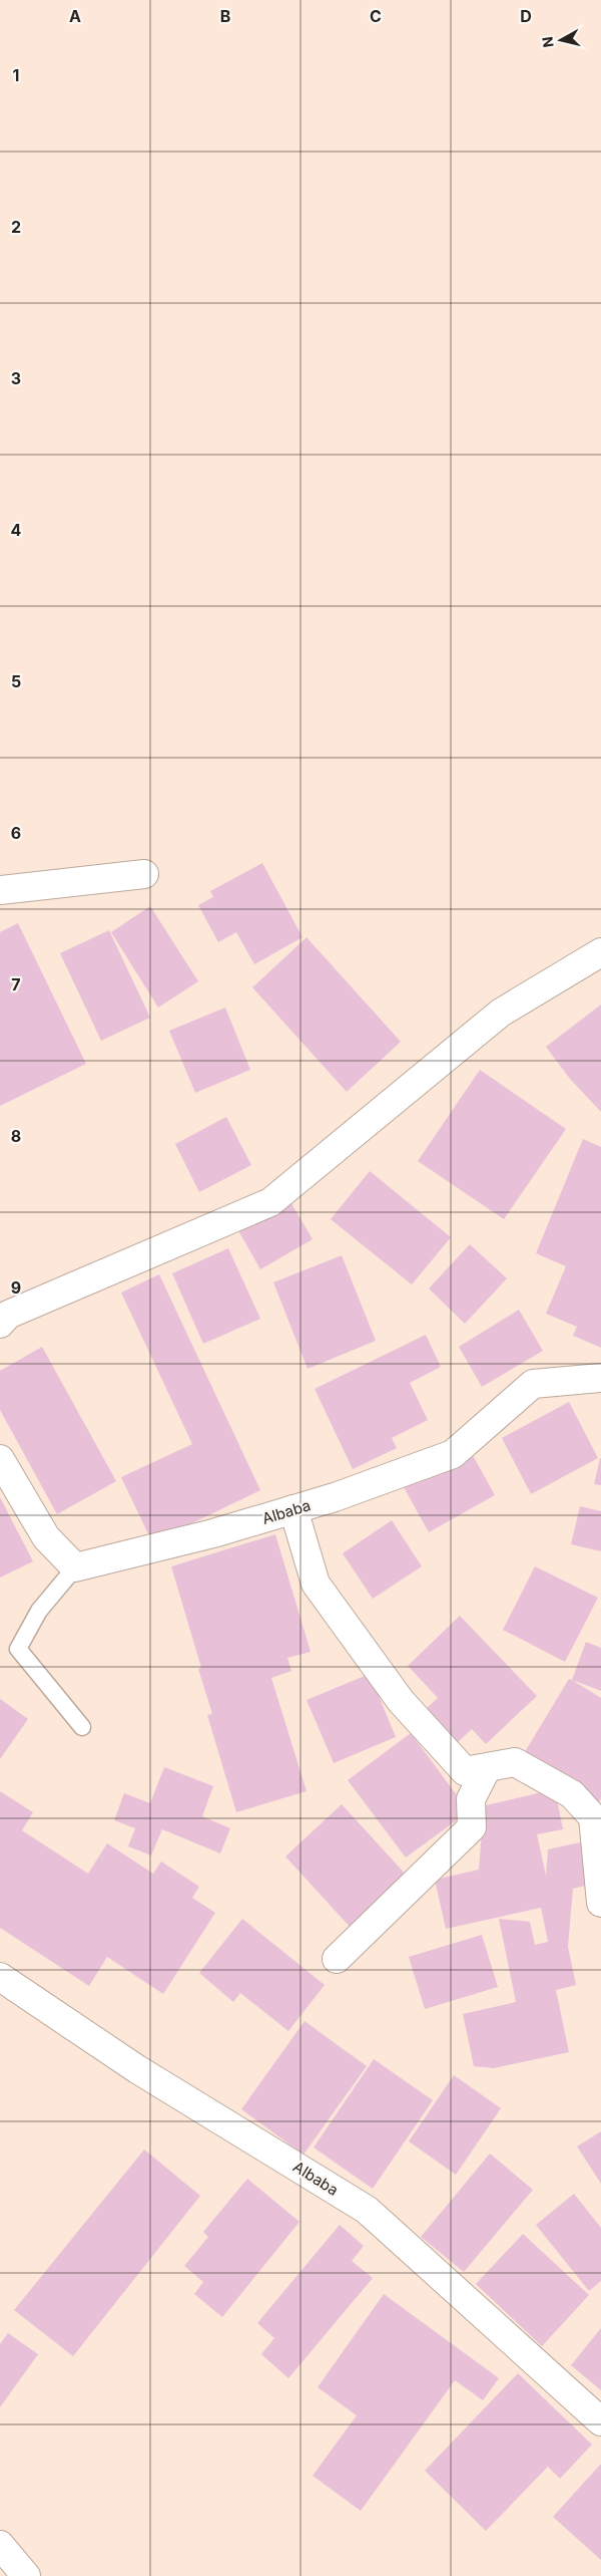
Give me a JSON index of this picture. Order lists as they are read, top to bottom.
{
  "streets": {
    "street": ["Albaba"]
  },
  "north": "left",
  "grid": {
    "columns": [
      "A",
      "B",
      "C",
      "D"
    ],
    "rows": [
      "1",
      "2",
      "3",
      "4",
      "5",
      "6",
      "7",
      "8",
      "9"
    ]
  }
}
